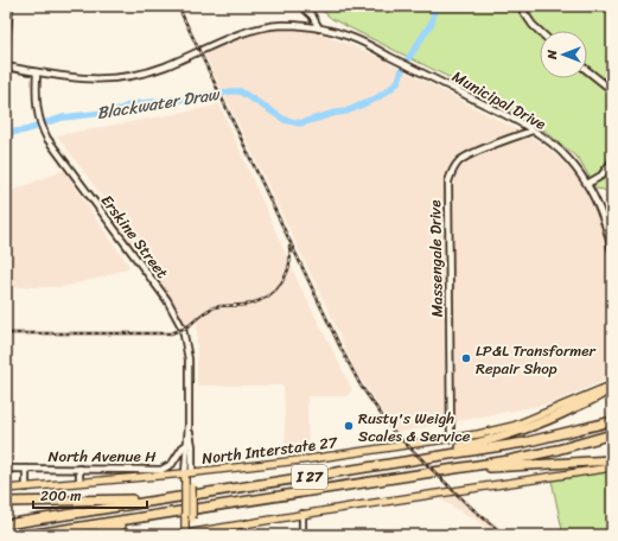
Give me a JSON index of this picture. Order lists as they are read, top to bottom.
{
  "streets": {
    "highway": ["I 27"],
    "main road": ["Erskine Street", "North Interstate 27"],
    "street": ["Municipal Drive", "Massengale Drive", "North Avenue H"]
  },
  "crossings": [
    ["Municipal Drive", "Erskine Street"],
    ["Municipal Drive", "Massengale Drive"],
    ["Erskine Street", "North Interstate 27"],
    ["Erskine Street", "North Avenue H"],
    ["Massengale Drive", "North Interstate 27"]
  ],
  "water": ["Blackwater Draw"],
  "places": ["LP&L Transformer Repair Shop", "Rusty's Weigh Scales & Service"],
  "scale_bar": "200 m",
  "north": "left"
}
